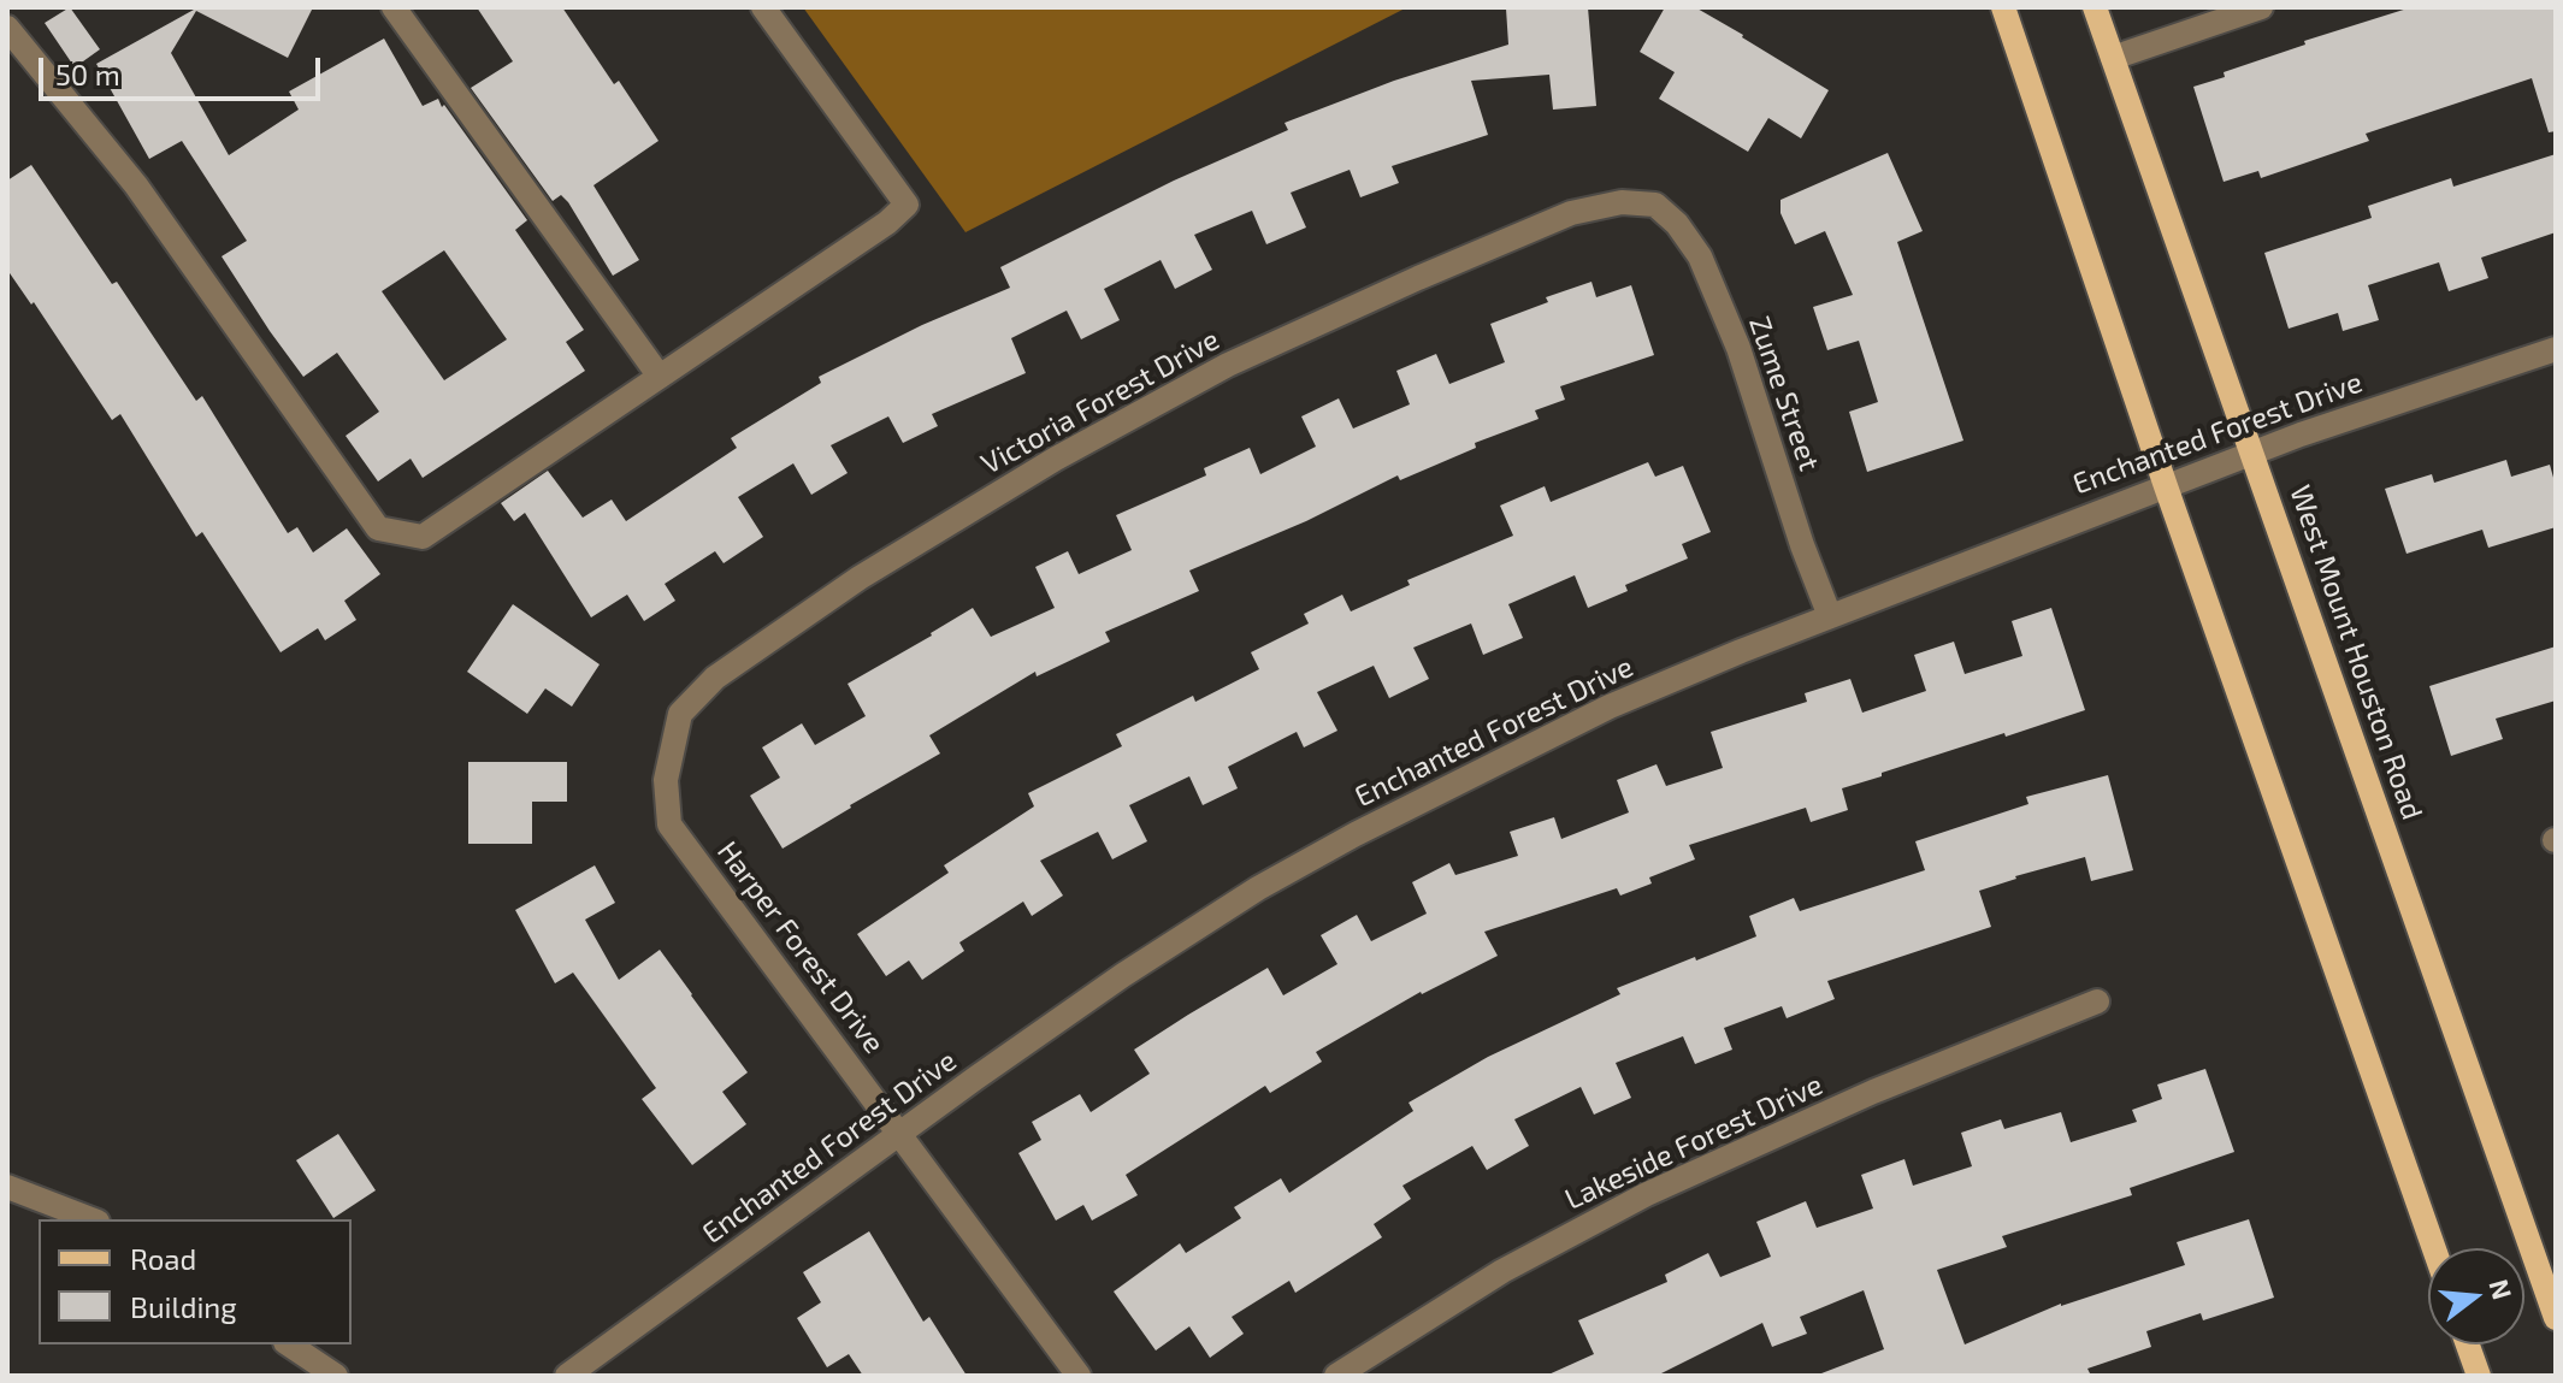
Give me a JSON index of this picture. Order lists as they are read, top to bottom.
{
  "streets": {
    "main road": ["West Mount Houston Road"],
    "street": [
      "Zume Street",
      "Victoria Forest Drive",
      "Enchanted Forest Drive",
      "Harper Forest Drive",
      "Lakeside Forest Drive"
    ]
  },
  "crossings": [
    ["Zume Street", "Victoria Forest Drive"],
    ["Zume Street", "Enchanted Forest Drive"],
    ["Victoria Forest Drive", "Harper Forest Drive"],
    ["Enchanted Forest Drive", "West Mount Houston Road"],
    ["Enchanted Forest Drive", "Harper Forest Drive"]
  ],
  "legend": ["Road", "Building"],
  "scale_bar": "50 m",
  "north": "right"
}
